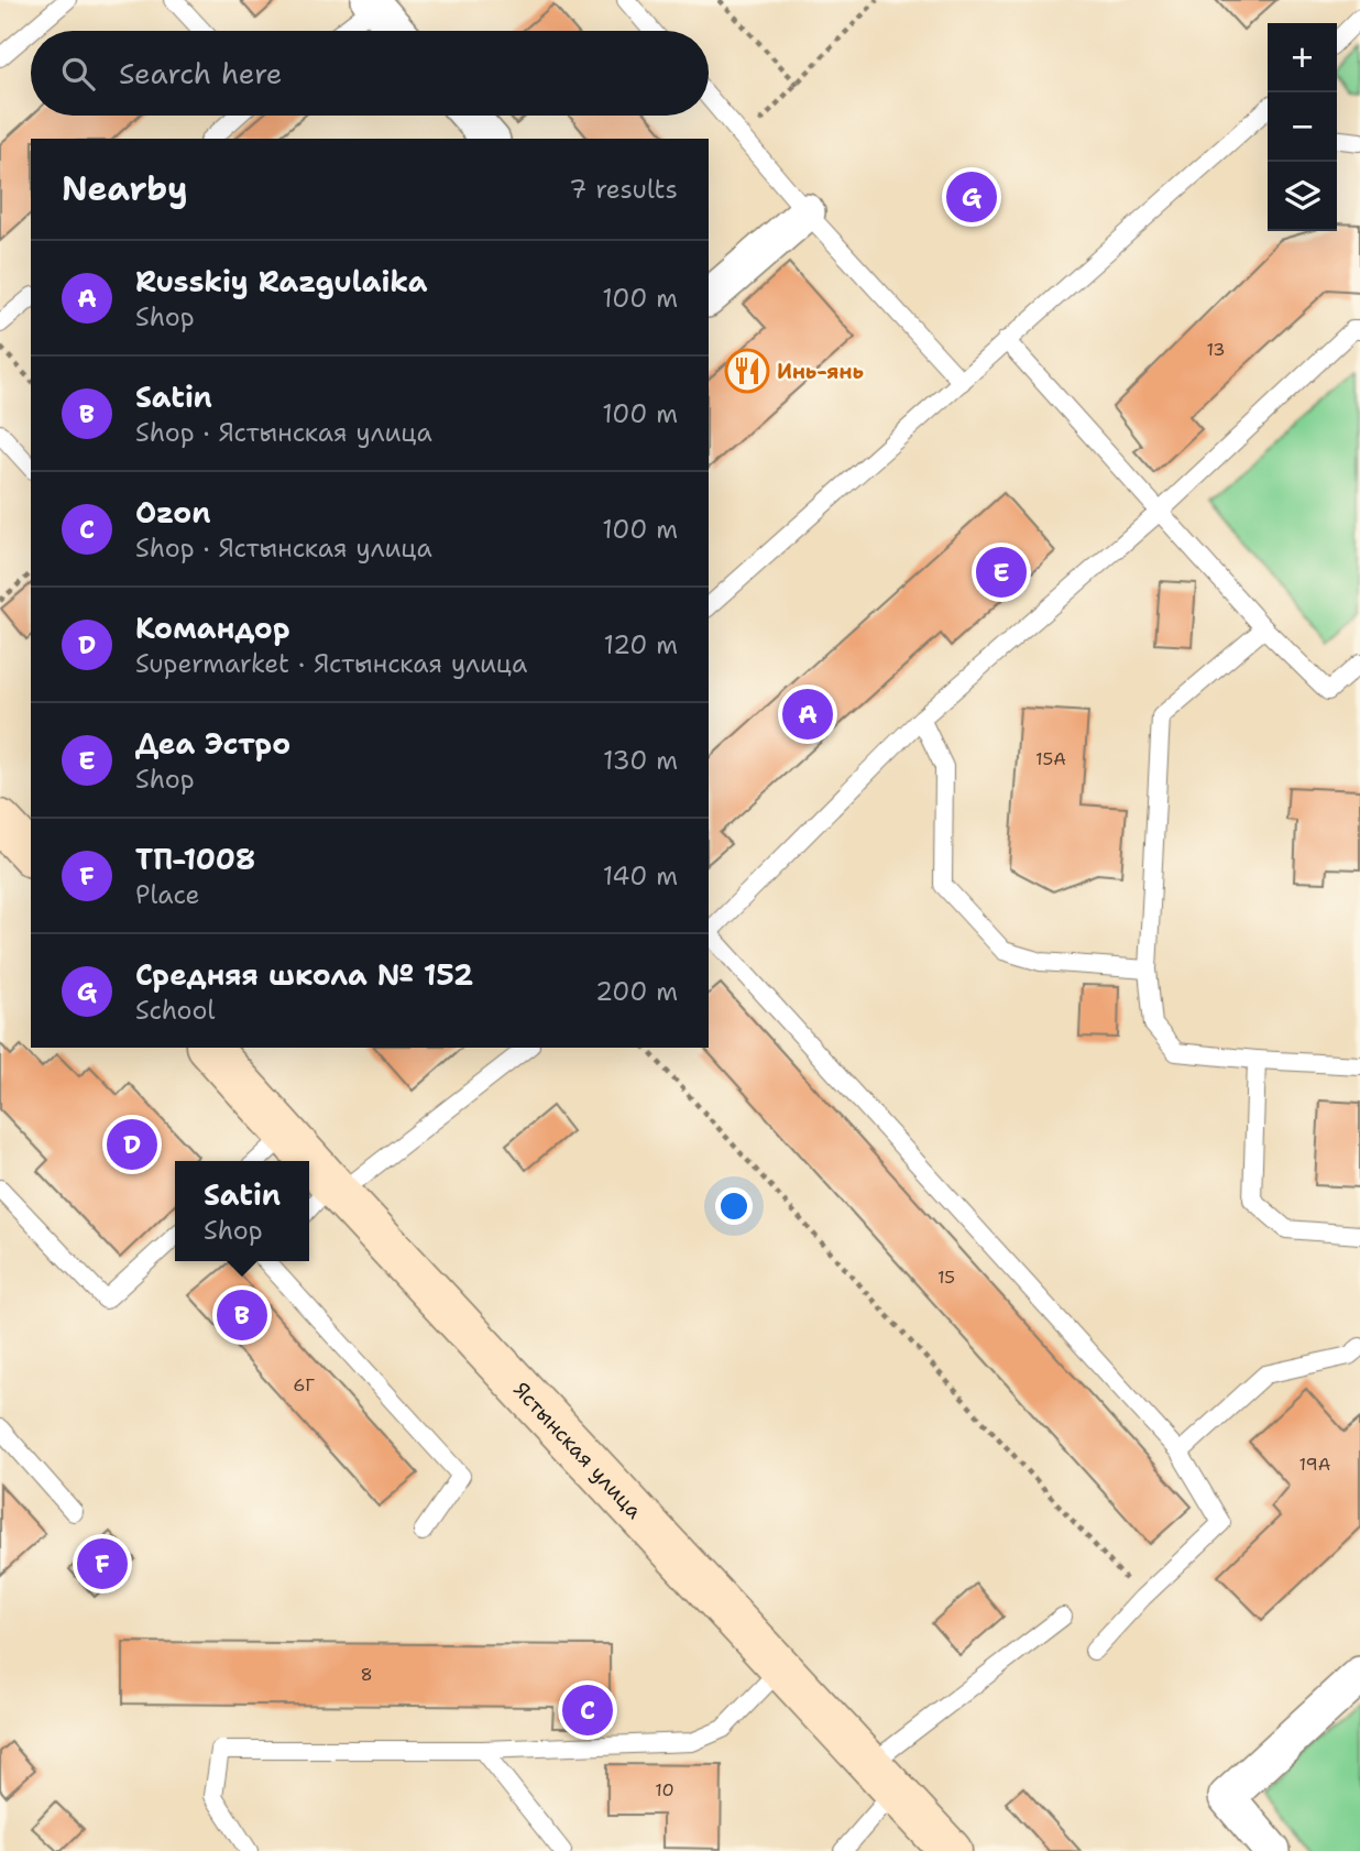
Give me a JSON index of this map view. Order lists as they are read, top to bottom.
{
  "streets": {
    "main road": ["Ястынская улица"]
  },
  "places": {
    "restaurant": ["Инь-янь"]
  },
  "house_numbers": [
    "13",
    "15А",
    "15",
    "6Г",
    "19А",
    "8",
    "10"
  ],
  "page": {
    "map_buttons": ["+", "−"],
    "search": "Search here",
    "heading": ["Nearby", "7 results"],
    "pins": [
      "G",
      "E",
      "A",
      "D",
      "B",
      "F",
      "C"
    ],
    "list": [
      {
        "mark": "A",
        "name": "Russkiy Razgulaika",
        "note": "Shop",
        "value": "100 m"
      },
      {
        "mark": "B",
        "name": "Satin",
        "note": "Shop · Ястынская улица",
        "value": "100 m"
      },
      {
        "mark": "C",
        "name": "Ozon",
        "note": "Shop · Ястынская улица",
        "value": "100 m"
      },
      {
        "mark": "D",
        "name": "Командор",
        "note": "Supermarket · Ястынская улица",
        "value": "120 m"
      },
      {
        "mark": "E",
        "name": "Деа Эстро",
        "note": "Shop",
        "value": "130 m"
      },
      {
        "mark": "F",
        "name": "ТП-1008",
        "note": "Place",
        "value": "140 m"
      },
      {
        "mark": "G",
        "name": "Средняя школа № 152",
        "note": "School",
        "value": "200 m"
      }
    ],
    "popup": ["Satin", "Shop"]
  }
}
